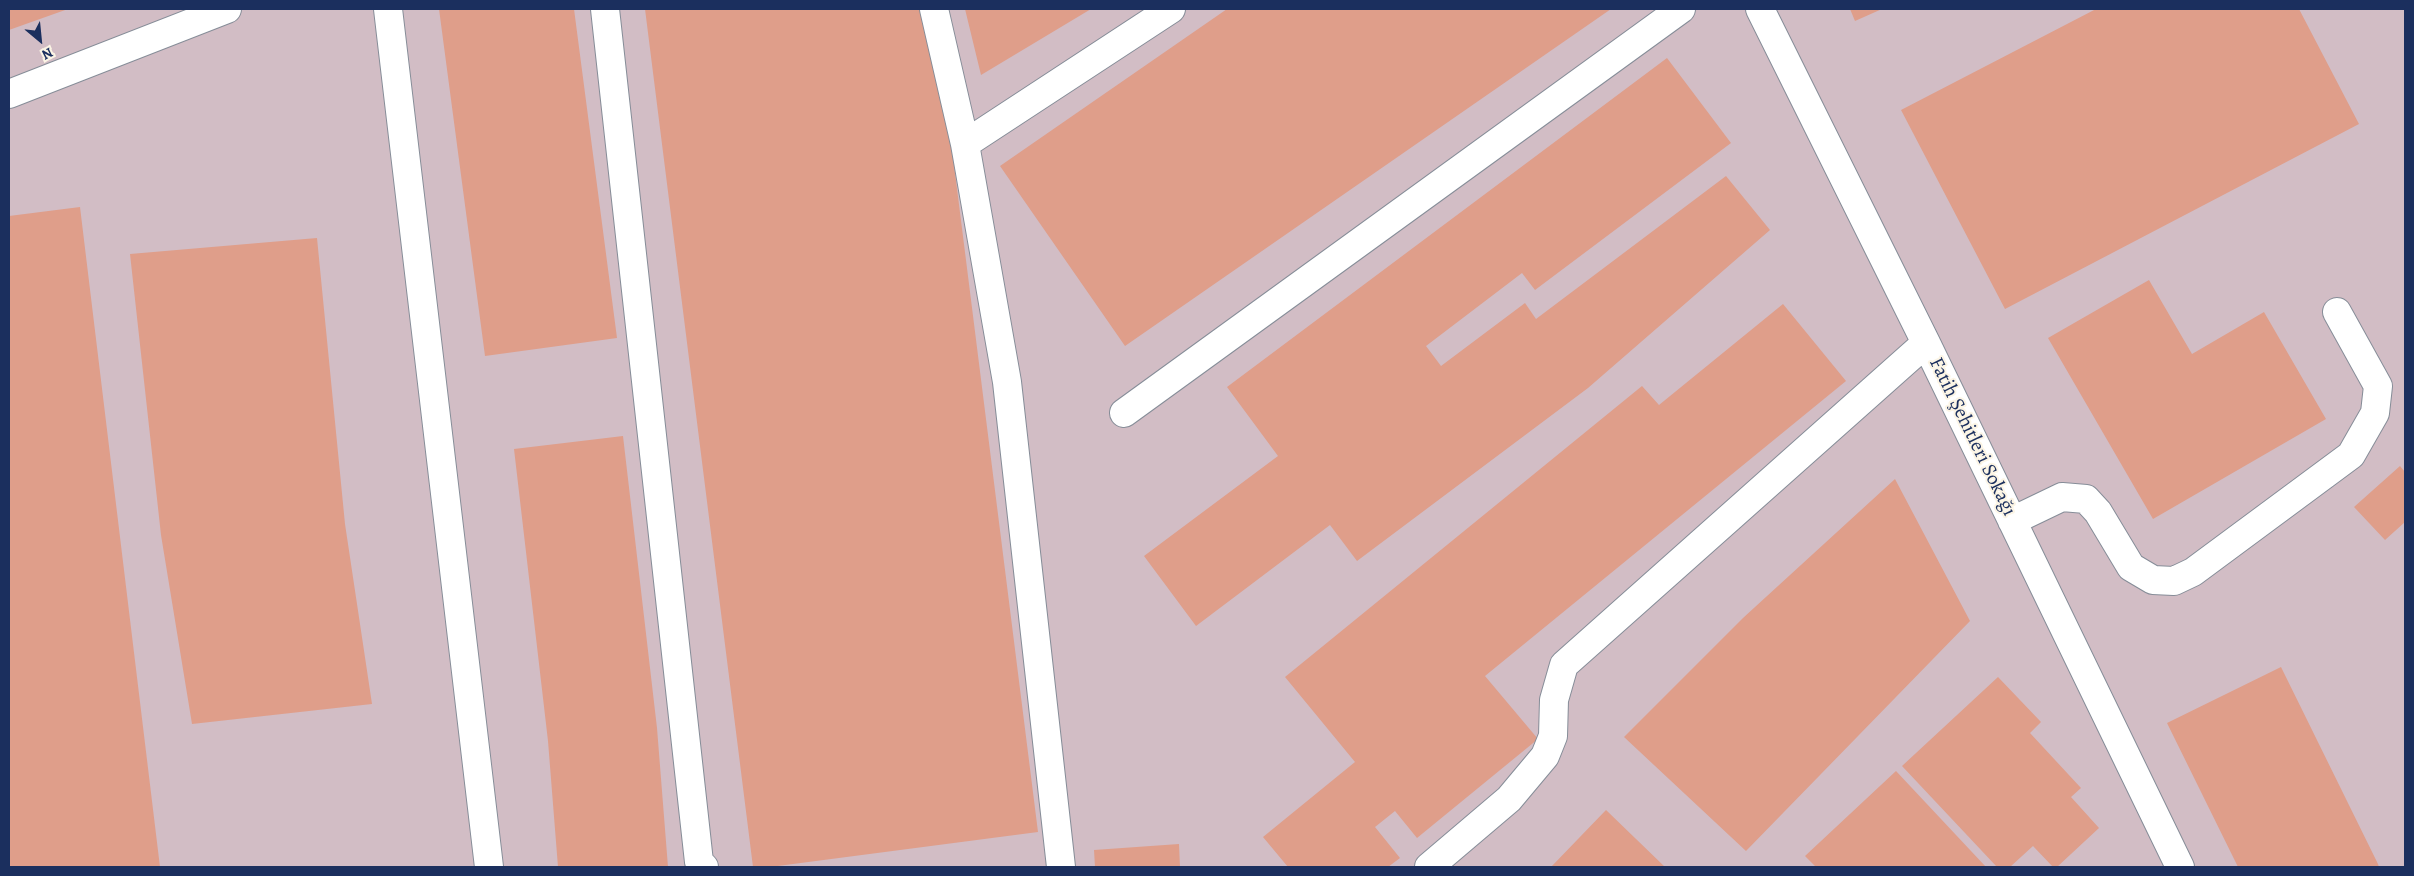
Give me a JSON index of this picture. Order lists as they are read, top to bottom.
{
  "streets": {
    "street": ["Fatih Şehitleri Sokağı"]
  },
  "north": "bottom right"
}
